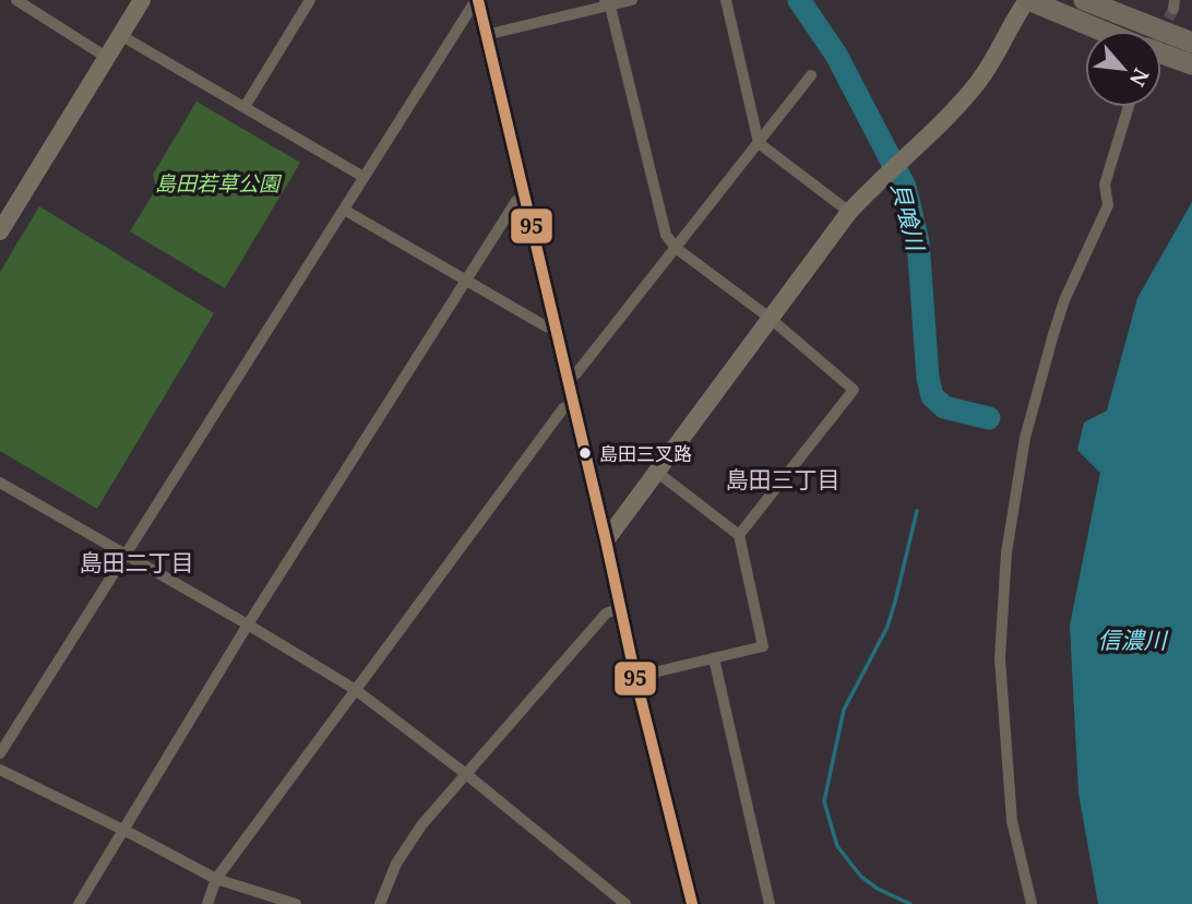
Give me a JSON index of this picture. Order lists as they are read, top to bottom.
{
  "districts": ["島田三丁目", "島田二丁目"],
  "water": ["貝喰川", "信濃川"],
  "parks": ["島田若草公園"],
  "places": ["島田三叉路"],
  "lines": ["transit line 95"],
  "north": "bottom right"
}
